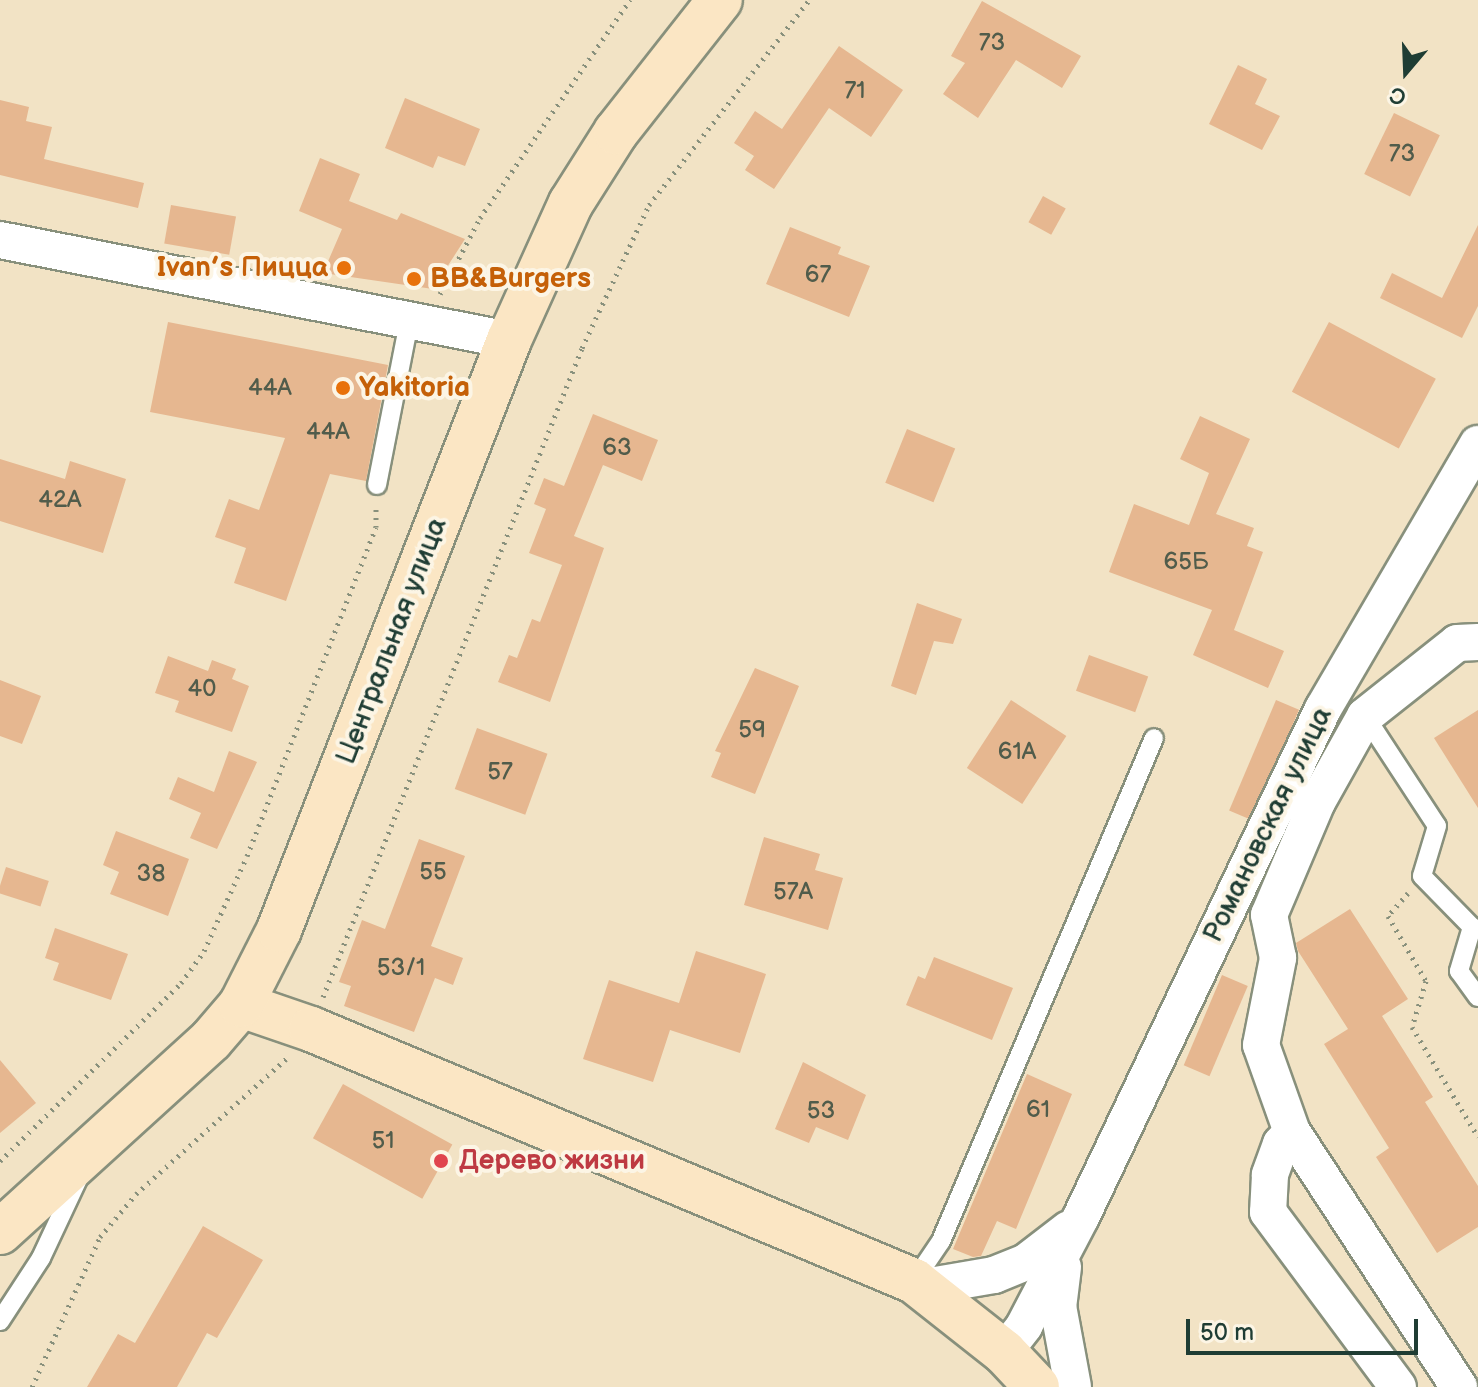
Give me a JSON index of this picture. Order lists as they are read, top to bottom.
{
  "streets": {
    "main road": ["Центральная улица"],
    "street": ["Романовская улица"]
  },
  "places": [
    "Ivan’s Пицца",
    "BB&Burgers",
    "Yakitoria",
    "Дерево жизни"
  ],
  "house_numbers": [
    "73",
    "71",
    "73",
    "67",
    "44А",
    "44А",
    "63",
    "42А",
    "65Б",
    "40",
    "59",
    "61А",
    "57",
    "55",
    "38",
    "57А",
    "53/1",
    "61",
    "53",
    "51"
  ],
  "scale_bar": "50 m",
  "north": "bottom"
}
